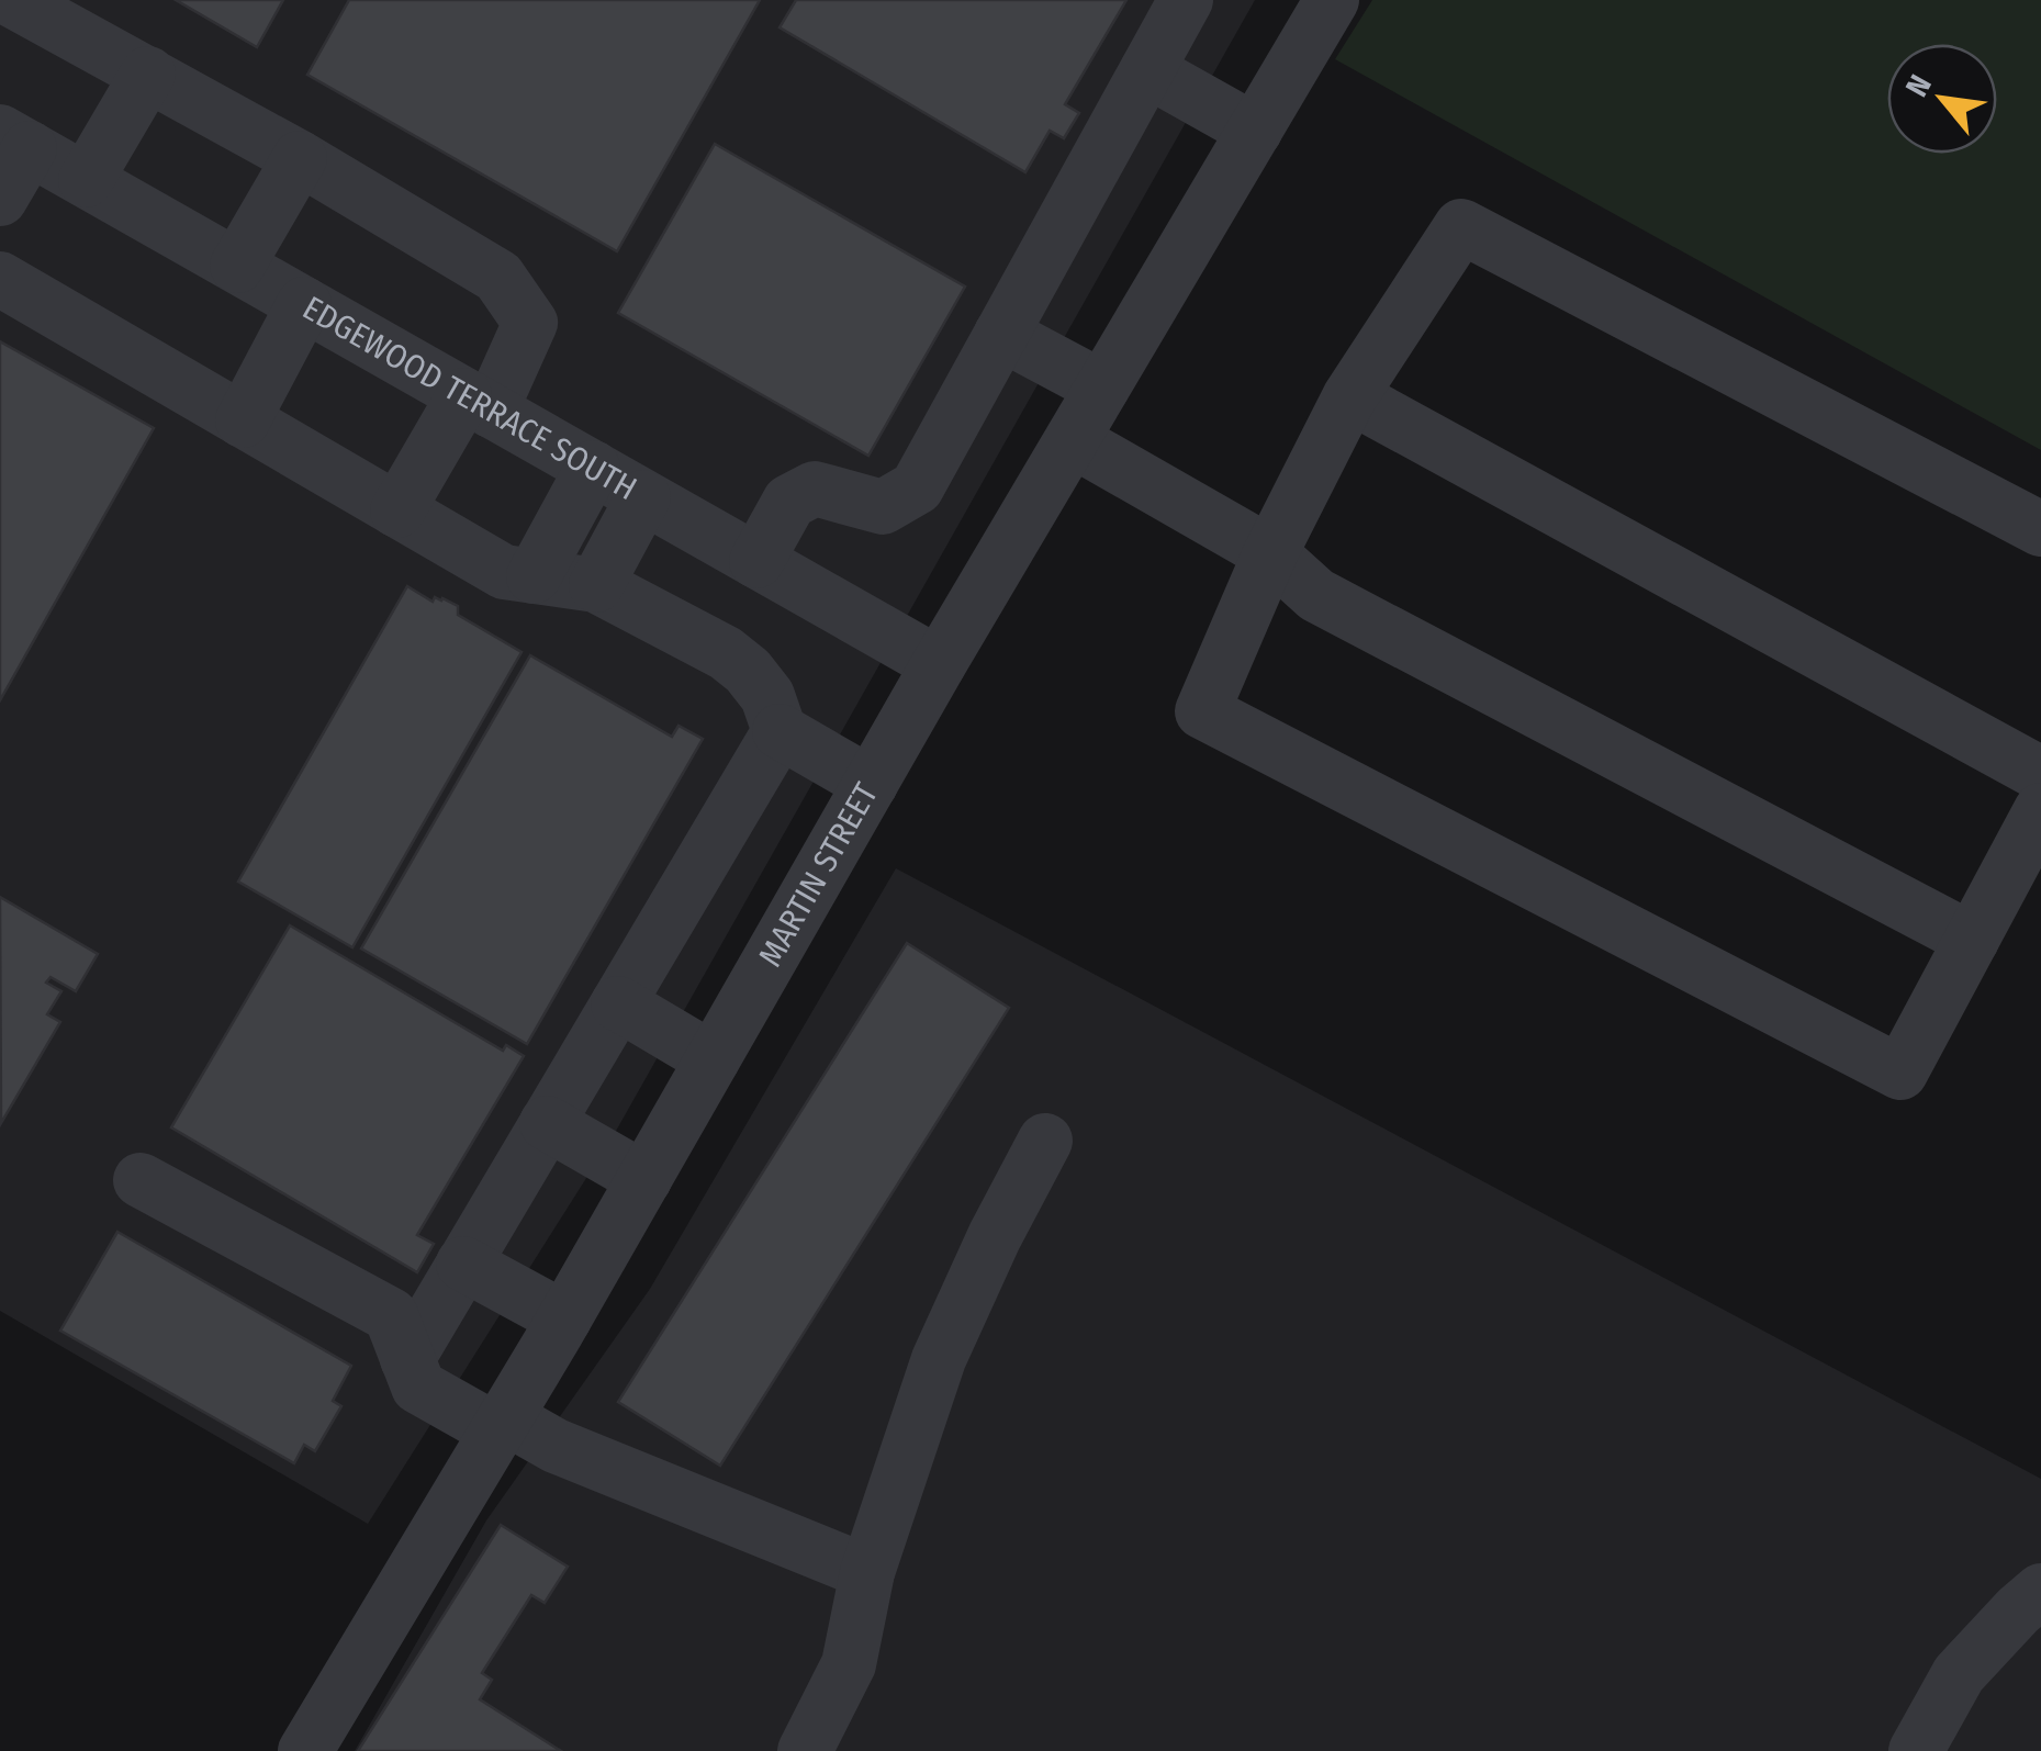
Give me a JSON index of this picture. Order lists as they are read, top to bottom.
{
  "streets": {
    "street": ["EDGEWOOD TERRACE SOUTH", "MARTIN STREET"]
  },
  "crossings": [
    ["EDGEWOOD TERRACE SOUTH", "MARTIN STREET"]
  ],
  "north": "top left"
}
